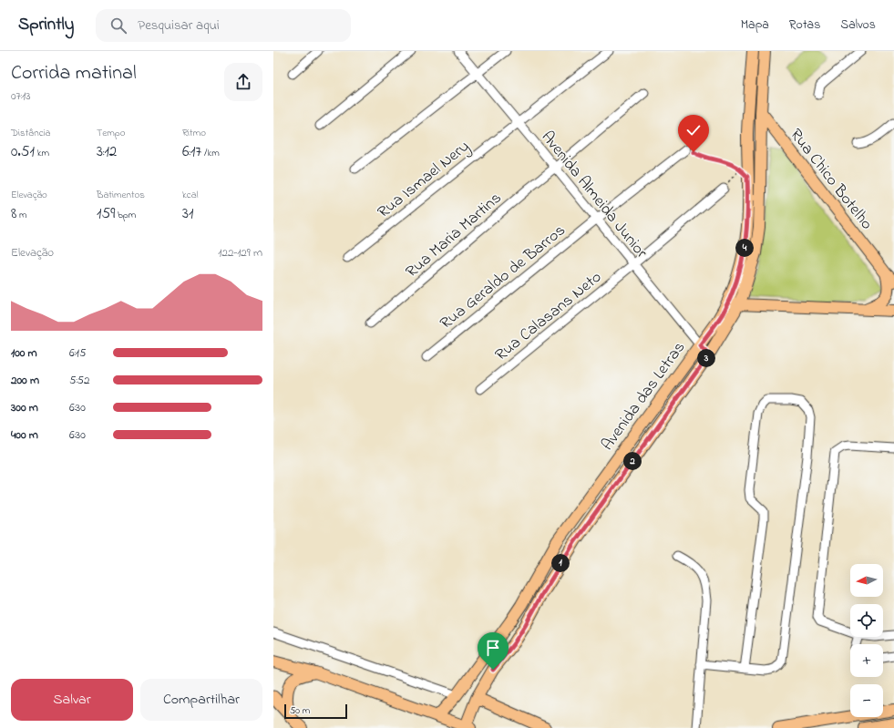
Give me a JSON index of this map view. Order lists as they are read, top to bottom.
{
  "streets": {
    "main road": ["Rua Chico Botelho", "Avenida das Letras"],
    "street": [
      "Rua Ismael Nery",
      "Avenida Almeida Junior",
      "Rua Maria Martins",
      "Rua Geraldo de Barros",
      "Rua Calasans Neto"
    ]
  },
  "crossings": [
    ["Rua Ismael Nery", "Avenida Almeida Junior"],
    ["Rua Chico Botelho", "Avenida das Letras"],
    ["Avenida Almeida Junior", "Rua Maria Martins"],
    ["Avenida Almeida Junior", "Rua Geraldo de Barros"],
    ["Avenida Almeida Junior", "Rua Calasans Neto"],
    ["Avenida Almeida Junior", "Avenida das Letras"]
  ],
  "scale_bar": "50 m",
  "north": "left",
  "page": {
    "header": "Sprintly",
    "search": "Pesquisar aqui",
    "nav": ["Mapa", "Rotas", "Salvos"],
    "heading": ["Corrida matinal", "07:13"],
    "stats": [
      ["Distância", "0.51 km"],
      ["Tempo", "3:12"],
      ["Ritmo", "6:17 /km"],
      ["Elevação", "8 m"],
      ["Batimentos", "159 bpm"],
      ["kcal", "31"]
    ],
    "chart": ["Elevação", "122–129 m"],
    "pins": [
      "4",
      "3",
      "2",
      "1"
    ],
    "list": [
      {
        "name": "100 m",
        "note": "6:15"
      },
      {
        "name": "200 m",
        "note": "5:52"
      },
      {
        "name": "300 m",
        "note": "6:30"
      },
      {
        "name": "400 m",
        "note": "6:30"
      }
    ],
    "map_buttons": ["+", "−"],
    "buttons": ["Salvar", "Compartilhar"],
    "scale": "50 m"
  }
}
